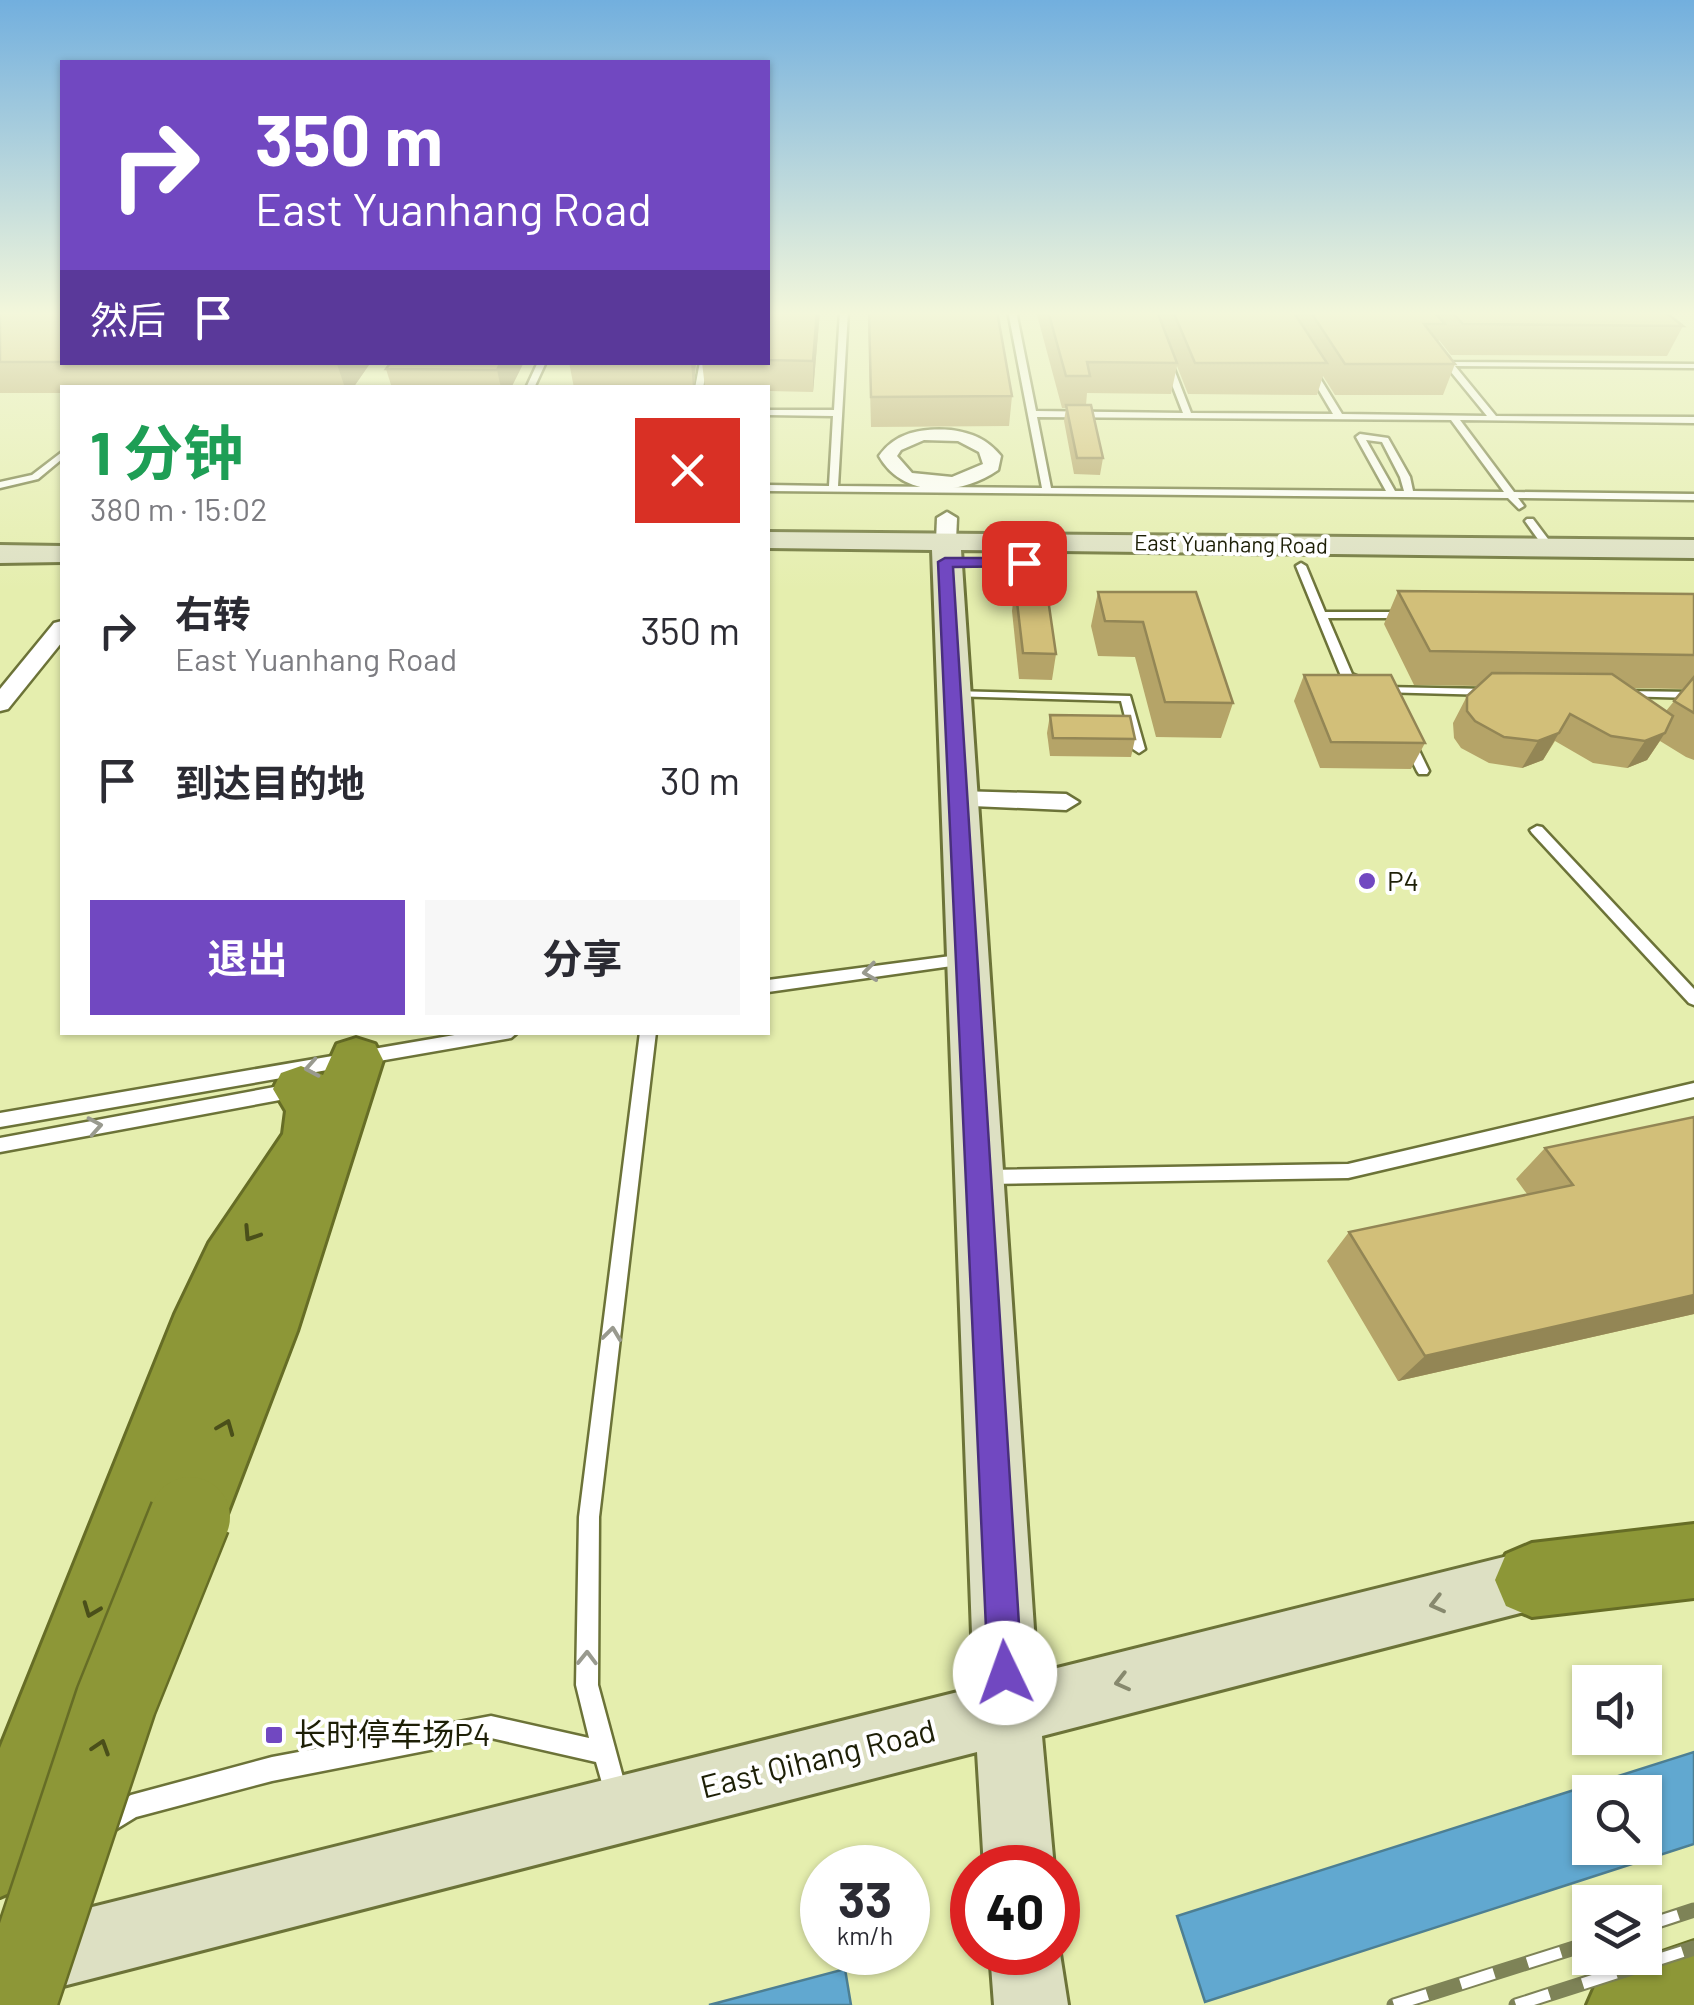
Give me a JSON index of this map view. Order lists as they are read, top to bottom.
{
  "streets": {
    "street": ["East Yuanhang Road", "East Qihang Road"]
  },
  "places": {
    "other": ["P4"],
    "transit": ["长时停车场P4"]
  },
  "page": {
    "turn": ["350 m", "East Yuanhang Road"],
    "then": "然后",
    "heading": ["1 分钟", "380 m · 15:02"],
    "list": [
      {
        "name": "右转",
        "note": "East Yuanhang Road",
        "value": "350 m"
      },
      {
        "name": "到达目的地",
        "value": "30 m"
      }
    ],
    "buttons": ["退出", "分享"],
    "speed": "33 km/h",
    "limit": "40"
  }
}
